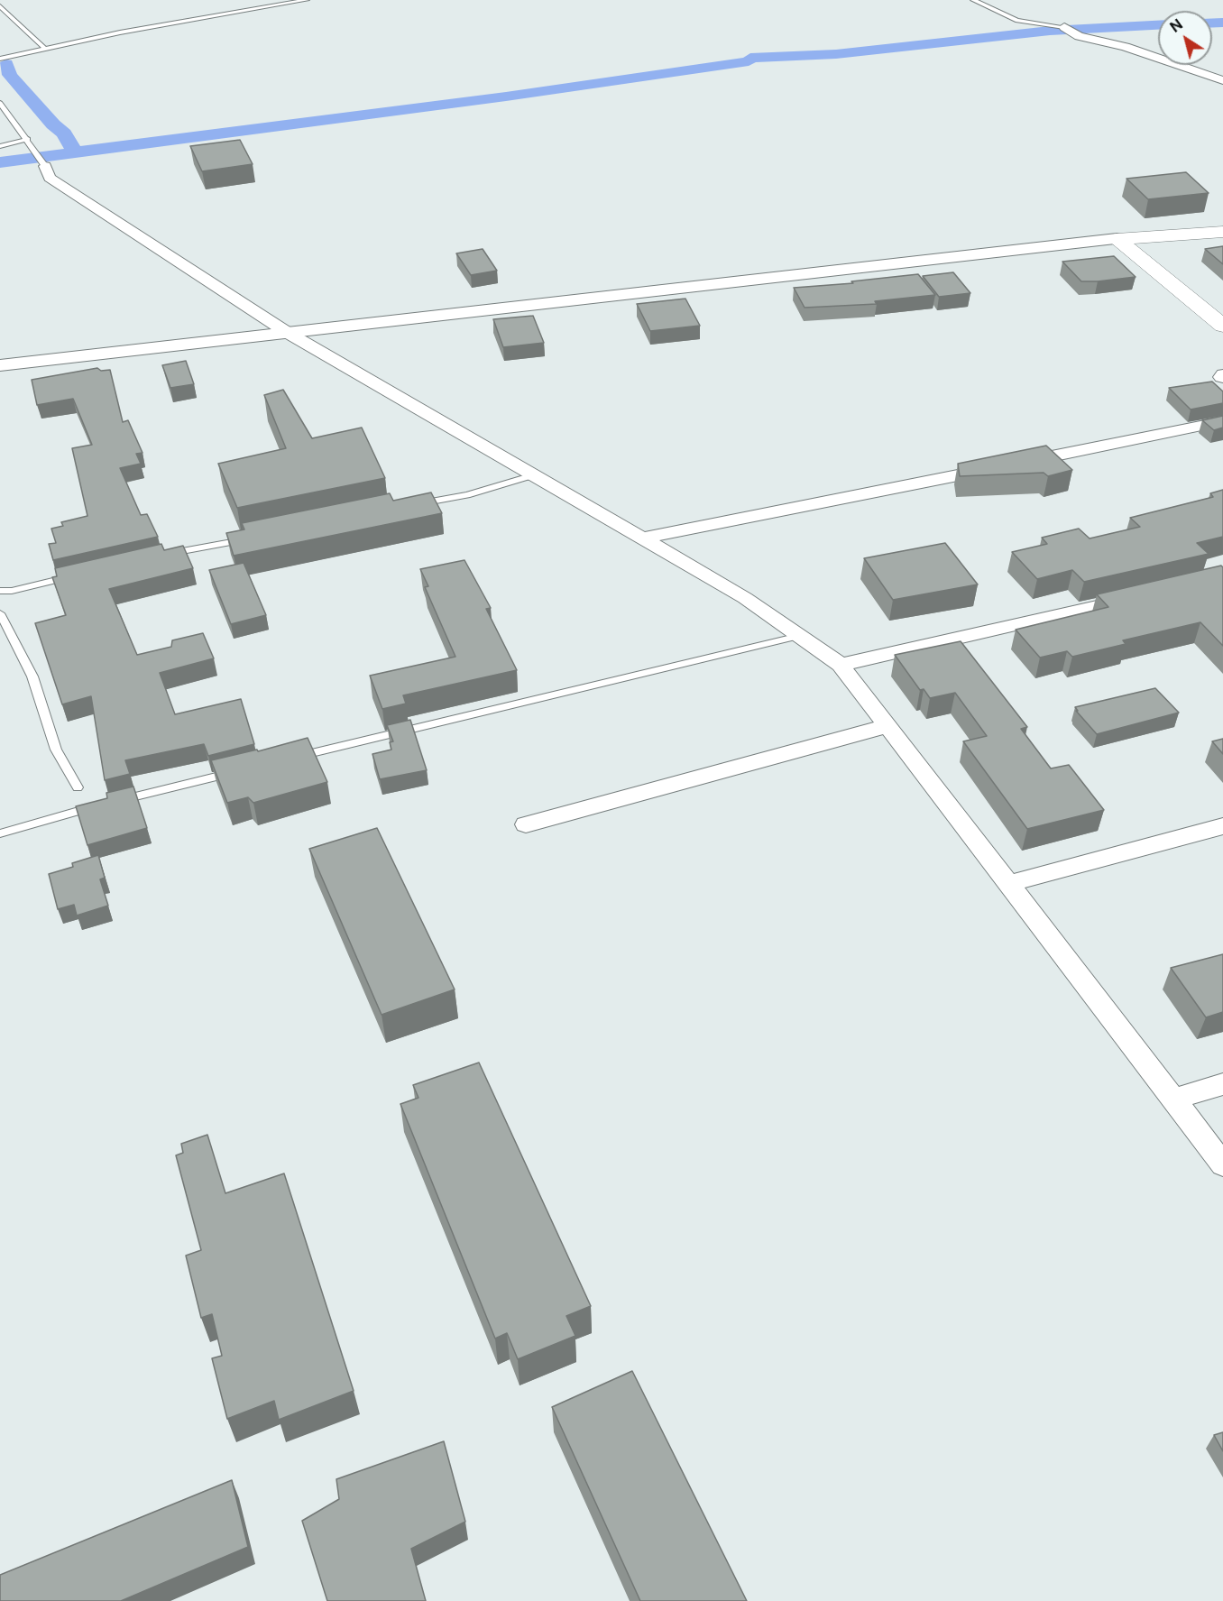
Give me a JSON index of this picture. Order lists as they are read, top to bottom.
{
  "north": "top left"
}
